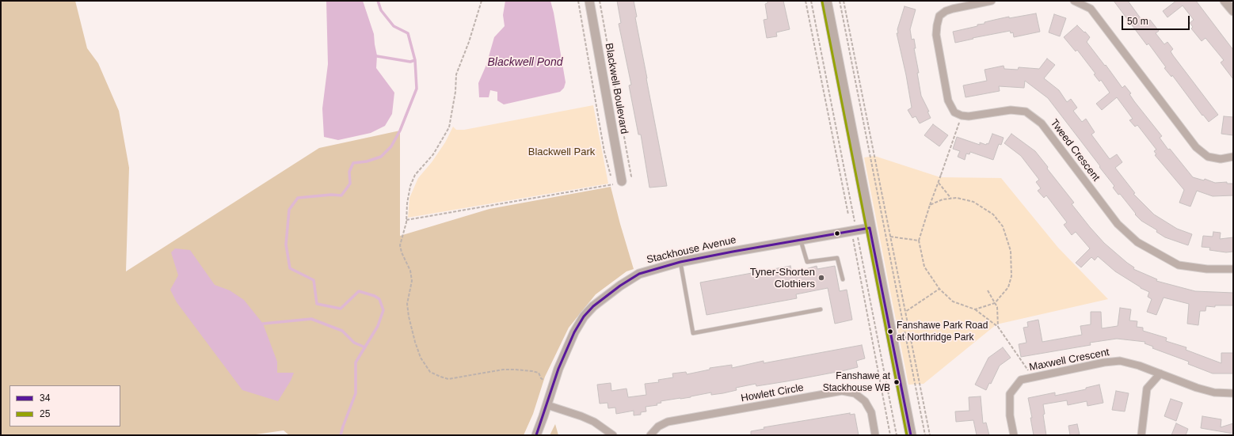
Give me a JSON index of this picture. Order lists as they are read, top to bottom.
{
  "streets": {
    "street": [
      "Blackwell Boulevard",
      "Tweed Crescent",
      "Stackhouse Avenue",
      "Maxwell Crescent",
      "Howlett Circle"
    ]
  },
  "water": ["Blackwell Pond"],
  "parks": ["Blackwell Park"],
  "places": ["Tyner-Shorten Clothiers", "Fanshawe Park Road at Northridge Park", "Fanshawe at Stackhouse WB"],
  "lines": ["transit line 25", "transit line 34"],
  "legend": ["34", "25"],
  "scale_bar": "50 m"
}
